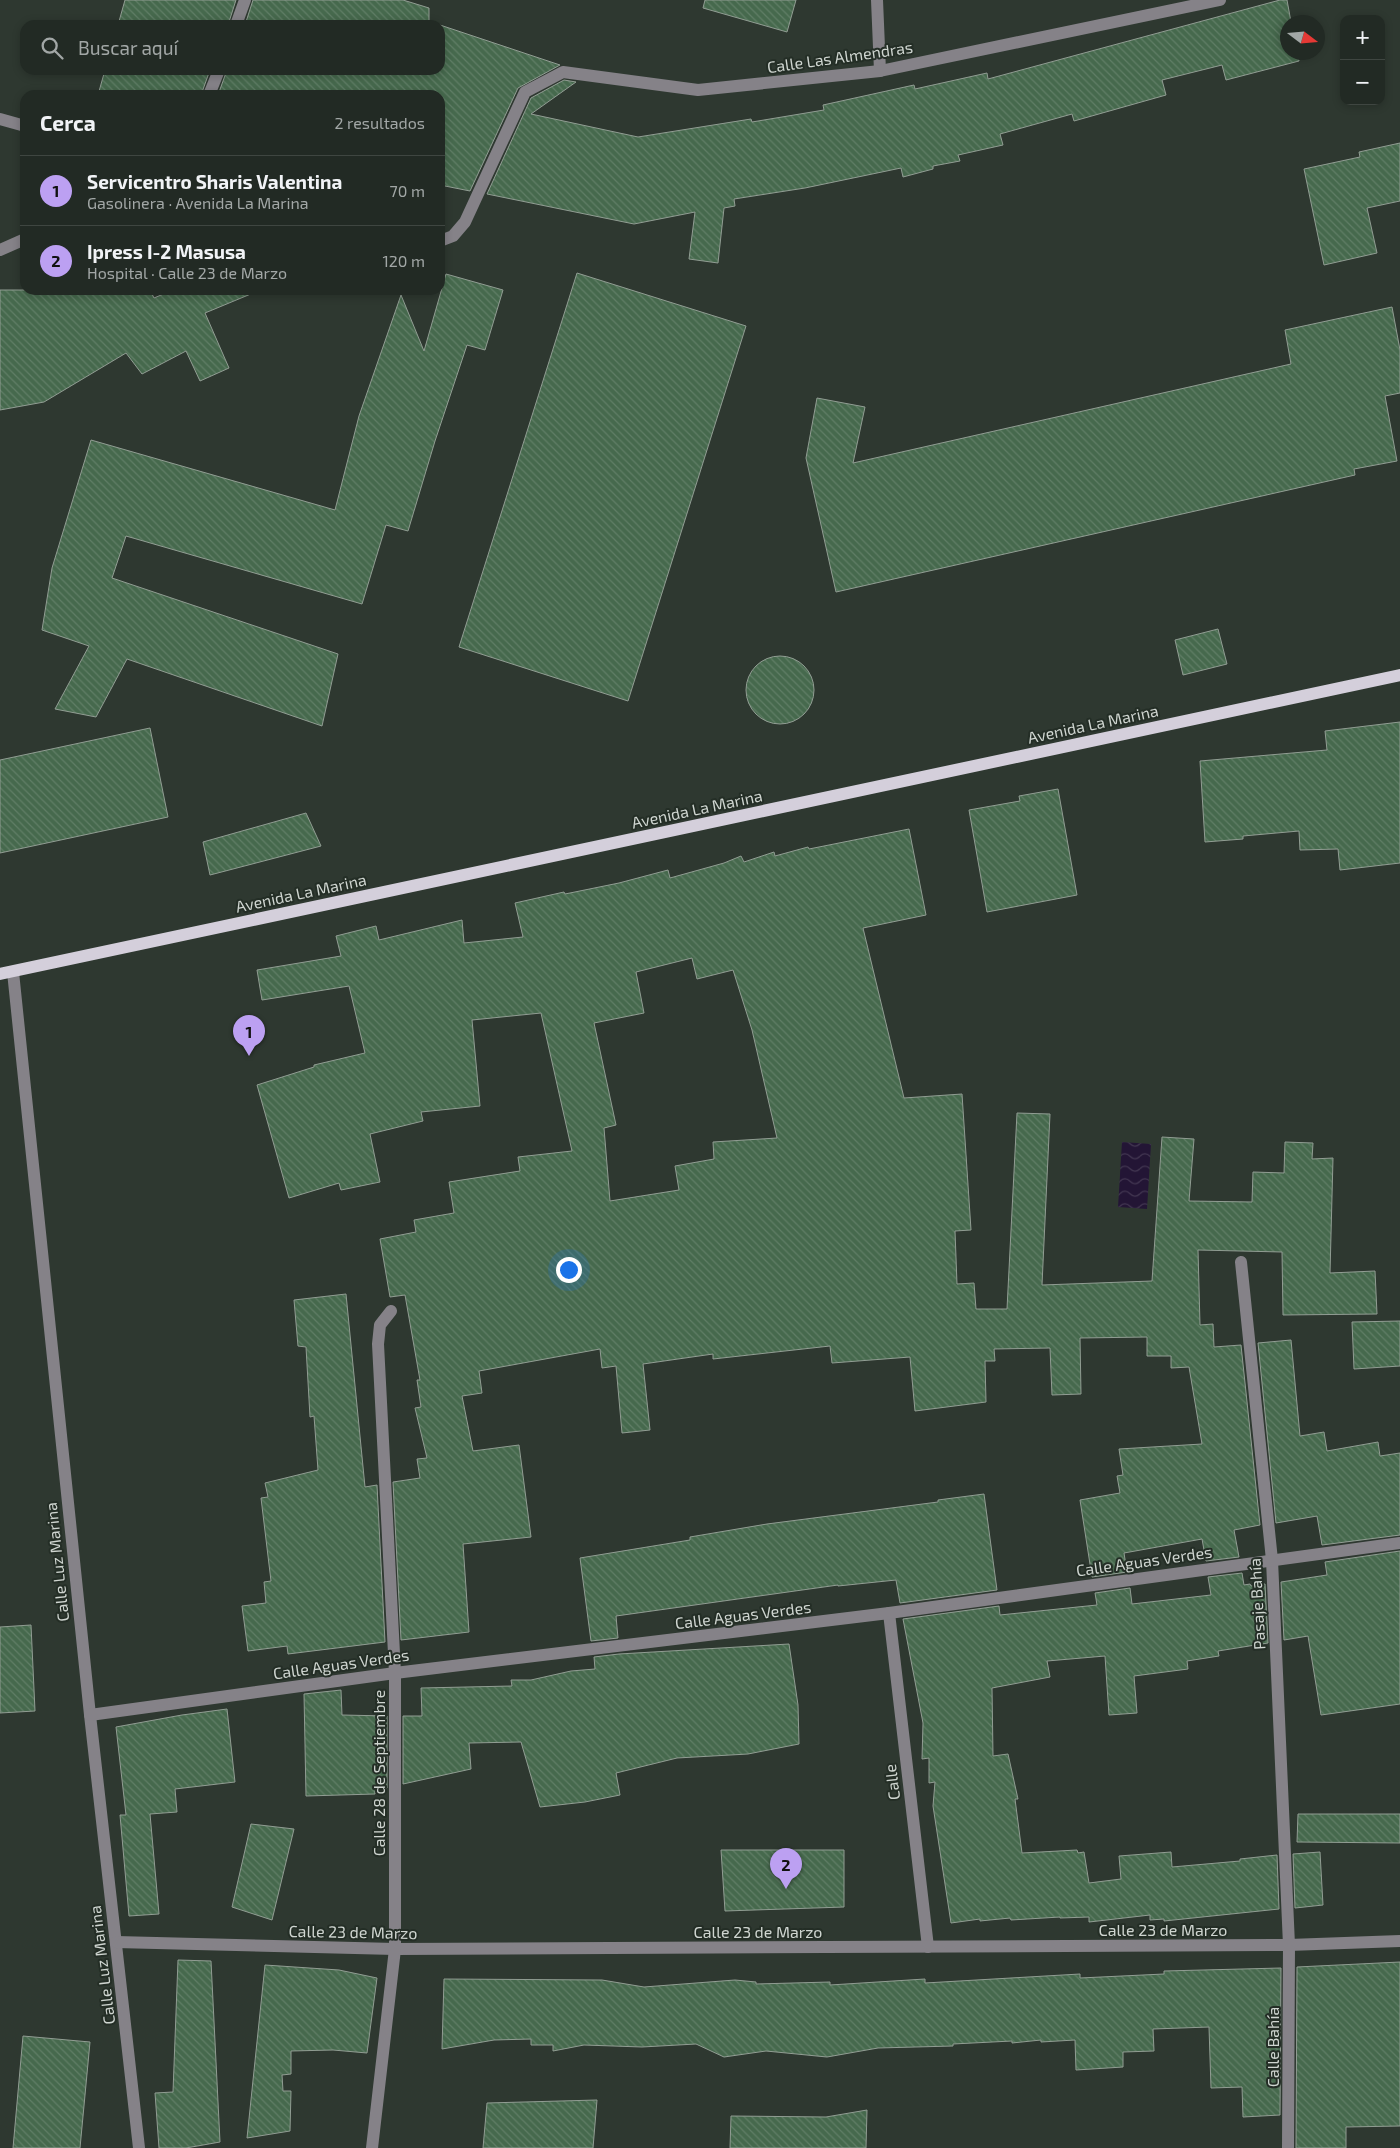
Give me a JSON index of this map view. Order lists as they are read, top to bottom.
{
  "streets": {
    "main road": ["Avenida La Marina"],
    "street": [
      "Calle Las Almendras",
      "Calle Aguas Verdes",
      "Calle Luz Marina",
      "Pasaje Bahía",
      "Calle 28 de Septiembre",
      "Calle",
      "Calle 23 de Marzo",
      "Calle Bahía"
    ]
  },
  "crossings": [
    ["Avenida La Marina", "Calle Luz Marina"],
    ["Calle Aguas Verdes", "Calle Luz Marina"],
    ["Calle Aguas Verdes", "Pasaje Bahía"],
    ["Calle Aguas Verdes", "Calle 28 de Septiembre"],
    ["Calle Aguas Verdes", "Calle"],
    ["Calle Luz Marina", "Calle 23 de Marzo"],
    ["Pasaje Bahía", "Calle 23 de Marzo"],
    ["Pasaje Bahía", "Calle Bahía"],
    ["Calle 28 de Septiembre", "Calle 23 de Marzo"],
    ["Calle", "Calle 23 de Marzo"],
    ["Calle 23 de Marzo", "Calle Bahía"]
  ],
  "north": "right",
  "page": {
    "map_buttons": ["+", "−"],
    "search": "Buscar aquí",
    "heading": ["Cerca", "2 resultados"],
    "list": [
      {
        "mark": "1",
        "name": "Servicentro Sharis Valentina",
        "note": "Gasolinera · Avenida La Marina",
        "value": "70 m"
      },
      {
        "mark": "2",
        "name": "Ipress I-2 Masusa",
        "note": "Hospital · Calle 23 de Marzo",
        "value": "120 m"
      }
    ],
    "pins": ["1", "2"]
  }
}
